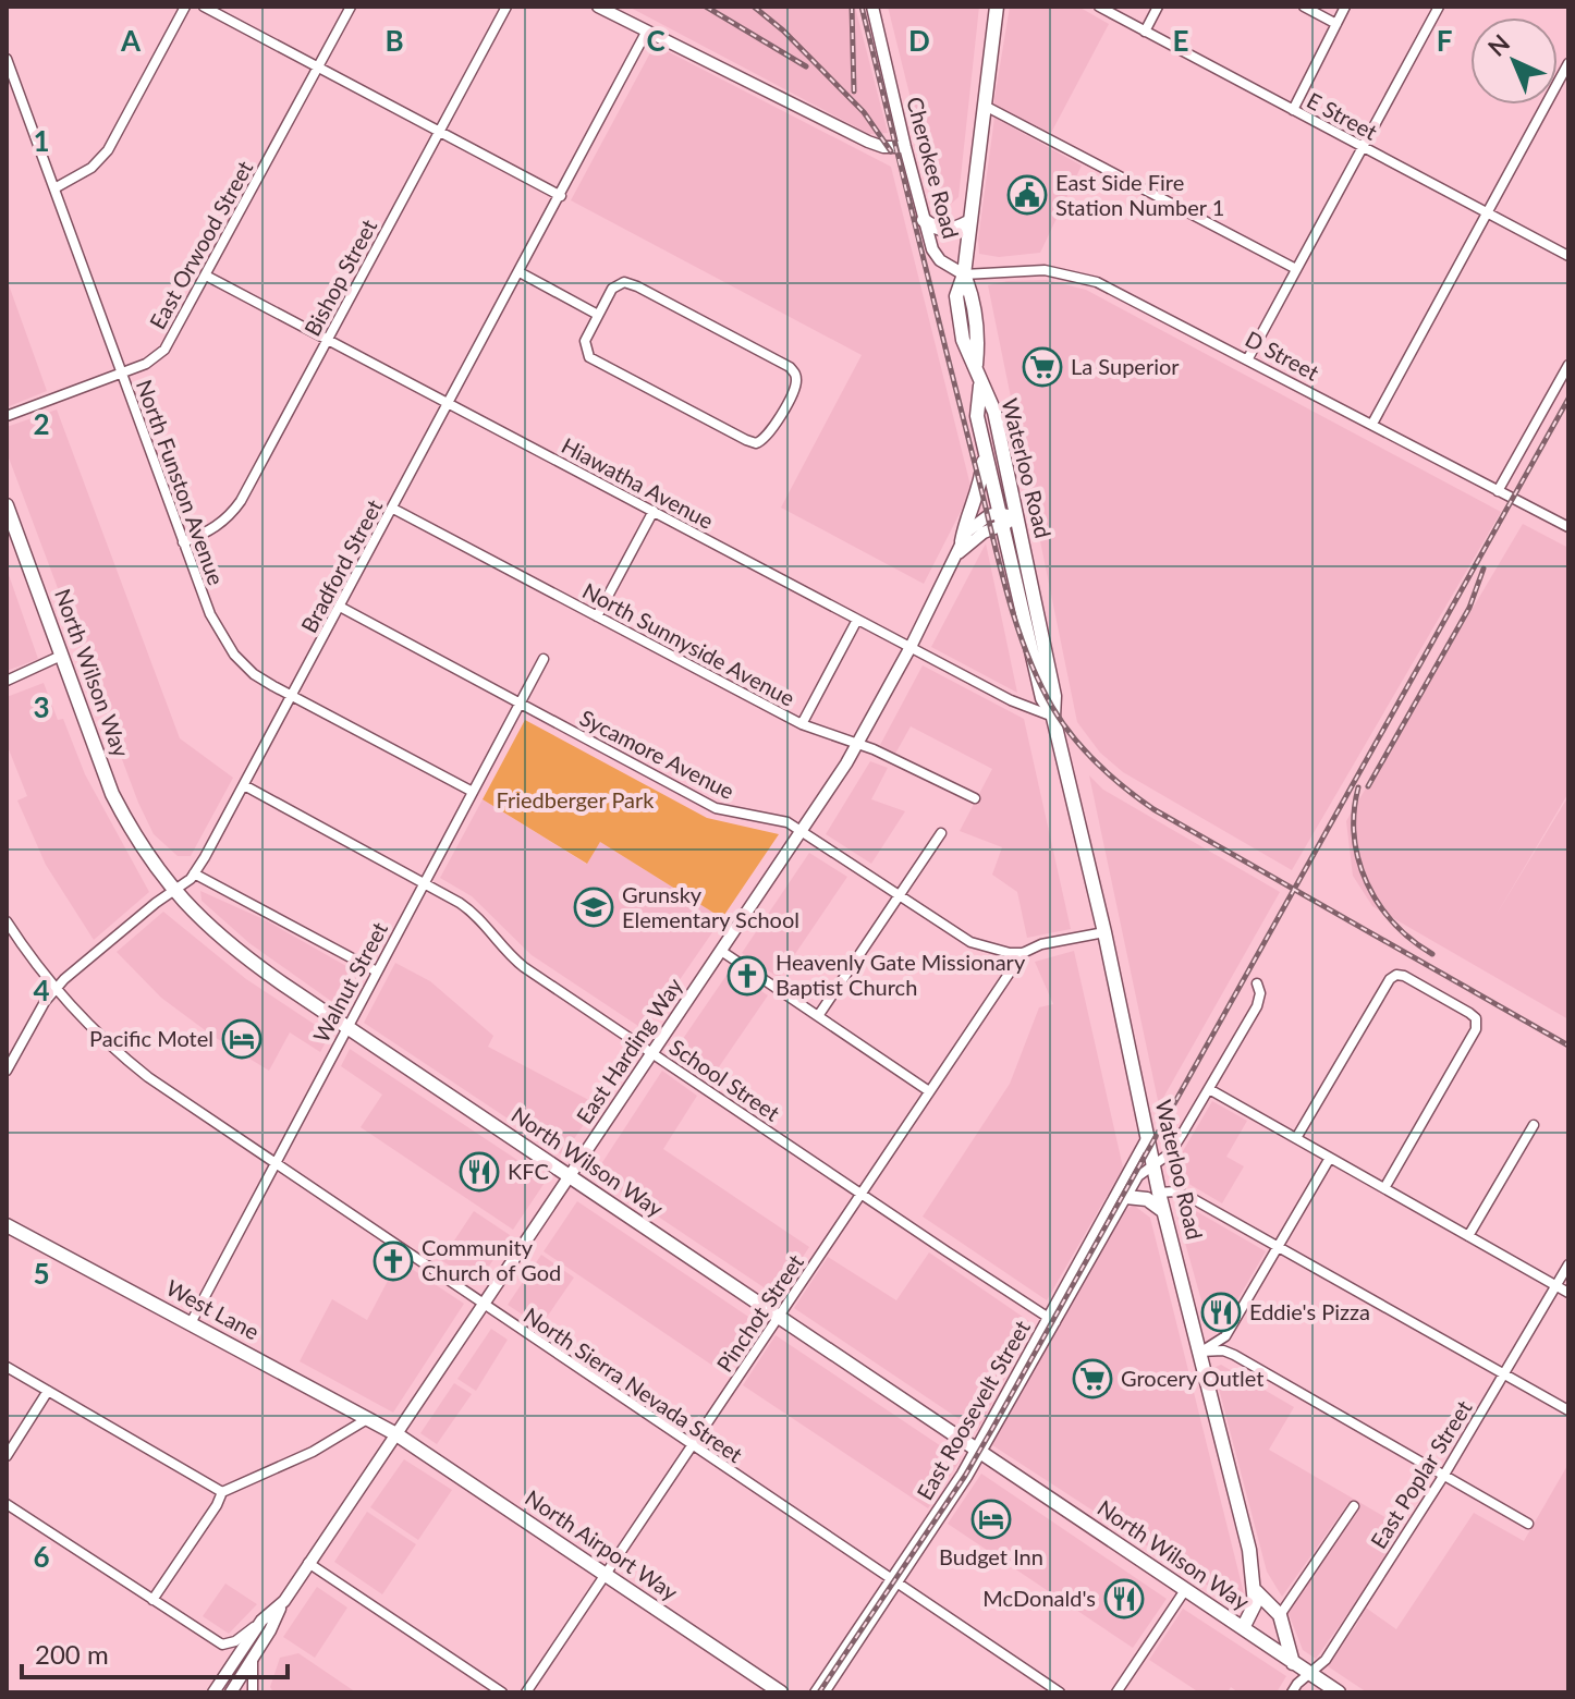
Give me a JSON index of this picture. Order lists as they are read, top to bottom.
{
  "streets": {
    "main road": [
      "Waterloo Road",
      "North Wilson Way",
      "West Lane",
      "North Airport Way"
    ],
    "street": [
      "E Street",
      "Cherokee Road",
      "East Orwood Street",
      "Bishop Street",
      "D Street",
      "North Funston Avenue",
      "Hiawatha Avenue",
      "Bradford Street",
      "North Sunnyside Avenue",
      "Sycamore Avenue",
      "Walnut Street",
      "East Harding Way",
      "School Street",
      "Pinchot Street",
      "North Sierra Nevada Street",
      "East Roosevelt Street",
      "East Poplar Street"
    ]
  },
  "crossings": [
    ["Cherokee Road", "D Street"],
    ["Cherokee Road", "Waterloo Road"],
    ["East Orwood Street", "North Funston Avenue"],
    ["East Orwood Street", "Hiawatha Avenue"],
    ["Bishop Street", "North Funston Avenue"],
    ["Bishop Street", "Hiawatha Avenue"],
    ["D Street", "Waterloo Road"],
    ["Waterloo Road", "Hiawatha Avenue"],
    ["Waterloo Road", "North Wilson Way"],
    ["Waterloo Road", "Sycamore Avenue"],
    ["Waterloo Road", "East Harding Way"],
    ["Waterloo Road", "East Roosevelt Street"],
    ["North Funston Avenue", "Bradford Street"],
    ["North Funston Avenue", "Walnut Street"],
    ["Hiawatha Avenue", "Bradford Street"],
    ["Hiawatha Avenue", "East Harding Way"],
    ["Bradford Street", "North Sunnyside Avenue"],
    ["Bradford Street", "North Wilson Way"],
    ["Bradford Street", "Sycamore Avenue"],
    ["Bradford Street", "School Street"],
    ["Bradford Street", "North Sierra Nevada Street"],
    ["North Sunnyside Avenue", "East Harding Way"],
    ["North Wilson Way", "Walnut Street"],
    ["North Wilson Way", "East Harding Way"],
    ["North Wilson Way", "Pinchot Street"],
    ["North Wilson Way", "East Roosevelt Street"],
    ["North Wilson Way", "East Poplar Street"],
    ["Sycamore Avenue", "Walnut Street"],
    ["Sycamore Avenue", "East Harding Way"],
    ["Sycamore Avenue", "Pinchot Street"],
    ["Walnut Street", "School Street"],
    ["Walnut Street", "West Lane"],
    ["Walnut Street", "North Sierra Nevada Street"],
    ["East Harding Way", "School Street"],
    ["East Harding Way", "West Lane"],
    ["East Harding Way", "North Sierra Nevada Street"],
    ["East Harding Way", "North Airport Way"],
    ["School Street", "Pinchot Street"],
    ["School Street", "East Roosevelt Street"],
    ["West Lane", "North Airport Way"],
    ["Pinchot Street", "North Sierra Nevada Street"],
    ["Pinchot Street", "North Airport Way"],
    ["North Sierra Nevada Street", "East Roosevelt Street"]
  ],
  "parks": ["Friedberger Park"],
  "places": {
    "public building": ["East Side Fire Station Number 1"],
    "supermarket": ["La Superior", "Grocery Outlet"],
    "school or university": ["Grunsky Elementary School"],
    "church": ["Heavenly Gate Missionary Baptist Church", "Community Church of God"],
    "hotel": ["Pacific Motel", "Budget Inn"],
    "restaurant": ["KFC", "Eddie's Pizza", "McDonald's"]
  },
  "scale_bar": "200 m",
  "north": "top left",
  "grid": {
    "columns": [
      "A",
      "B",
      "C",
      "D",
      "E",
      "F"
    ],
    "rows": [
      "1",
      "2",
      "3",
      "4",
      "5",
      "6"
    ]
  }
}
